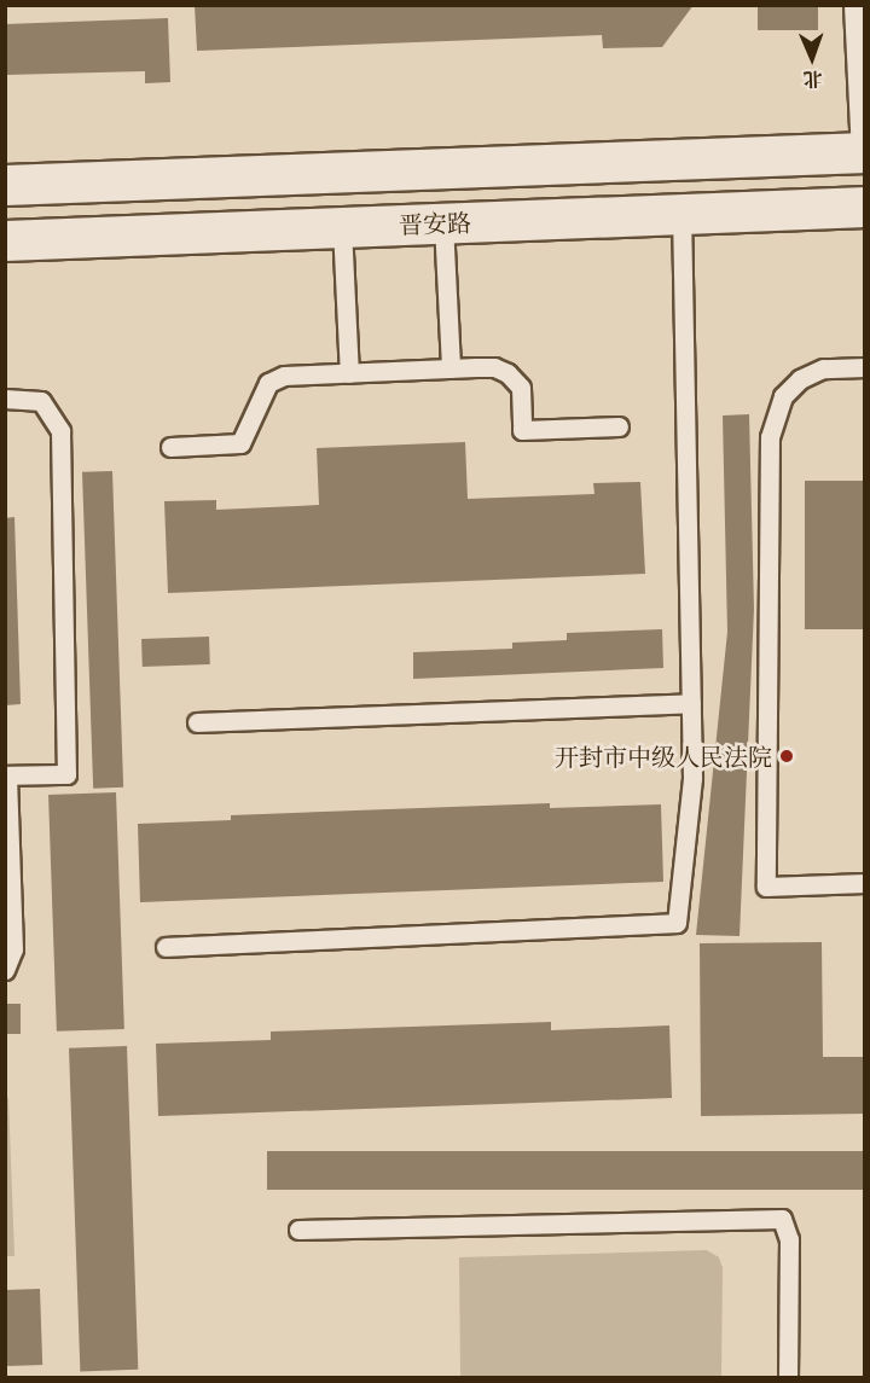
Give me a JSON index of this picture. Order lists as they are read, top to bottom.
{
  "streets": {
    "main road": ["晋安路"]
  },
  "places": ["开封市中级人民法院"],
  "north": "bottom"
}
